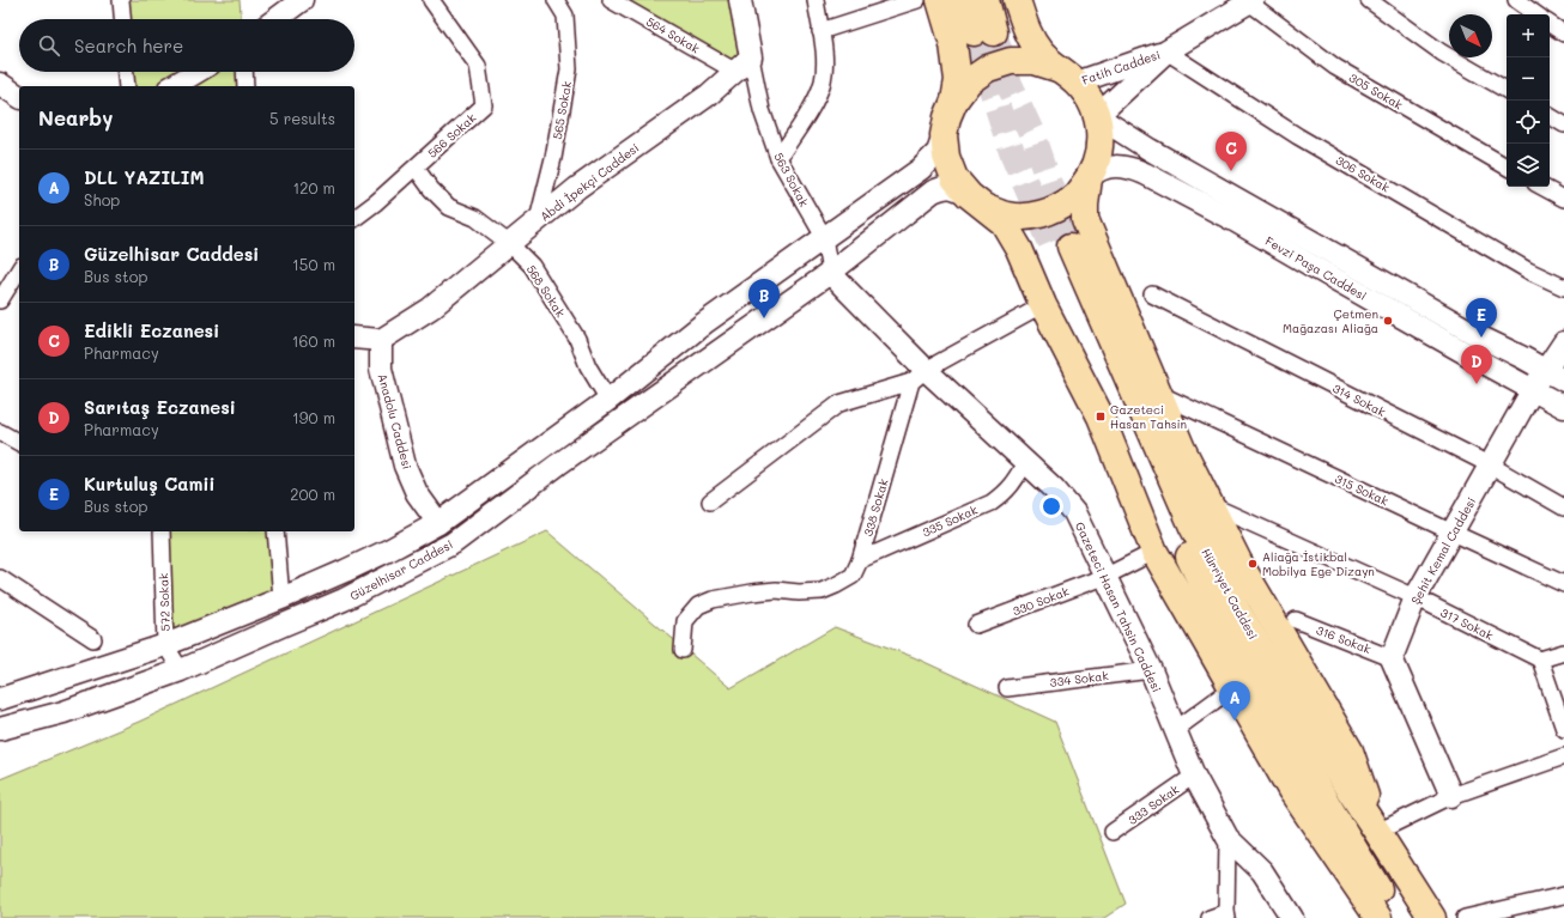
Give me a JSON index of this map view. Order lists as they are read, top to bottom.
{
  "streets": {
    "highway": ["Hürriyet Caddesi"],
    "street": [
      "564 Sokak",
      "Fatih Caddesi",
      "305 Sokak",
      "565 Sokak",
      "566 Sokak",
      "306 Sokak",
      "563 Sokak",
      "Abdi İpekçi Caddesi",
      "Fevzi Paşa Caddesi",
      "568 Sokak",
      "314 Sokak",
      "Anadolu Caddesi",
      "315 Sokak",
      "338 Sokak",
      "335 Sokak",
      "Şehit Kemal Caddesi",
      "Güzelhisar Caddesi",
      "330 Sokak",
      "572 Sokak",
      "Gazeteci Hasan Tahsin Caddesi",
      "317 Sokak",
      "316 Sokak",
      "334 Sokak",
      "333 Sokak"
    ]
  },
  "crossings": [
    ["564 Sokak", "Abdi İpekçi Caddesi"],
    ["Fatih Caddesi", "305 Sokak"],
    ["Fatih Caddesi", "306 Sokak"],
    ["Fatih Caddesi", "Fevzi Paşa Caddesi"],
    ["Fatih Caddesi", "Güzelhisar Caddesi"],
    ["565 Sokak", "Abdi İpekçi Caddesi"],
    ["566 Sokak", "568 Sokak"],
    ["563 Sokak", "Abdi İpekçi Caddesi"],
    ["563 Sokak", "Güzelhisar Caddesi"],
    ["563 Sokak", "Gazeteci Hasan Tahsin Caddesi"],
    ["Abdi İpekçi Caddesi", "568 Sokak"],
    ["Abdi İpekçi Caddesi", "Anadolu Caddesi"],
    ["Fevzi Paşa Caddesi", "Şehit Kemal Caddesi"],
    ["Fevzi Paşa Caddesi", "Güzelhisar Caddesi"],
    ["568 Sokak", "Güzelhisar Caddesi"],
    ["314 Sokak", "Şehit Kemal Caddesi"],
    ["Anadolu Caddesi", "Güzelhisar Caddesi"],
    ["315 Sokak", "Şehit Kemal Caddesi"],
    ["338 Sokak", "335 Sokak"],
    ["338 Sokak", "Gazeteci Hasan Tahsin Caddesi"],
    ["335 Sokak", "Gazeteci Hasan Tahsin Caddesi"],
    ["Şehit Kemal Caddesi", "317 Sokak"],
    ["Şehit Kemal Caddesi", "316 Sokak"],
    ["Güzelhisar Caddesi", "572 Sokak"],
    ["Güzelhisar Caddesi", "Gazeteci Hasan Tahsin Caddesi"],
    ["330 Sokak", "Gazeteci Hasan Tahsin Caddesi"],
    ["Gazeteci Hasan Tahsin Caddesi", "334 Sokak"],
    ["Gazeteci Hasan Tahsin Caddesi", "333 Sokak"]
  ],
  "places": {
    "other": ["Çetmen Mağazası Aliağa", "Aliağa İstikbal Mobilya Ege Dizayn"],
    "transit": ["Gazeteci Hasan Tahsin"]
  },
  "north": "bottom right",
  "page": {
    "map_buttons": ["+", "−"],
    "search": "Search here",
    "heading": ["Nearby", "5 results"],
    "pins": [
      "C",
      "B",
      "E",
      "D",
      "A"
    ],
    "list": [
      {
        "mark": "A",
        "name": "DLL YAZILIM",
        "note": "Shop",
        "value": "120 m"
      },
      {
        "mark": "B",
        "name": "Güzelhisar Caddesi",
        "note": "Bus stop",
        "value": "150 m"
      },
      {
        "mark": "C",
        "name": "Edikli Eczanesi",
        "note": "Pharmacy",
        "value": "160 m"
      },
      {
        "mark": "D",
        "name": "Sarıtaş Eczanesi",
        "note": "Pharmacy",
        "value": "190 m"
      },
      {
        "mark": "E",
        "name": "Kurtuluş Camii",
        "note": "Bus stop",
        "value": "200 m"
      }
    ]
  }
}
